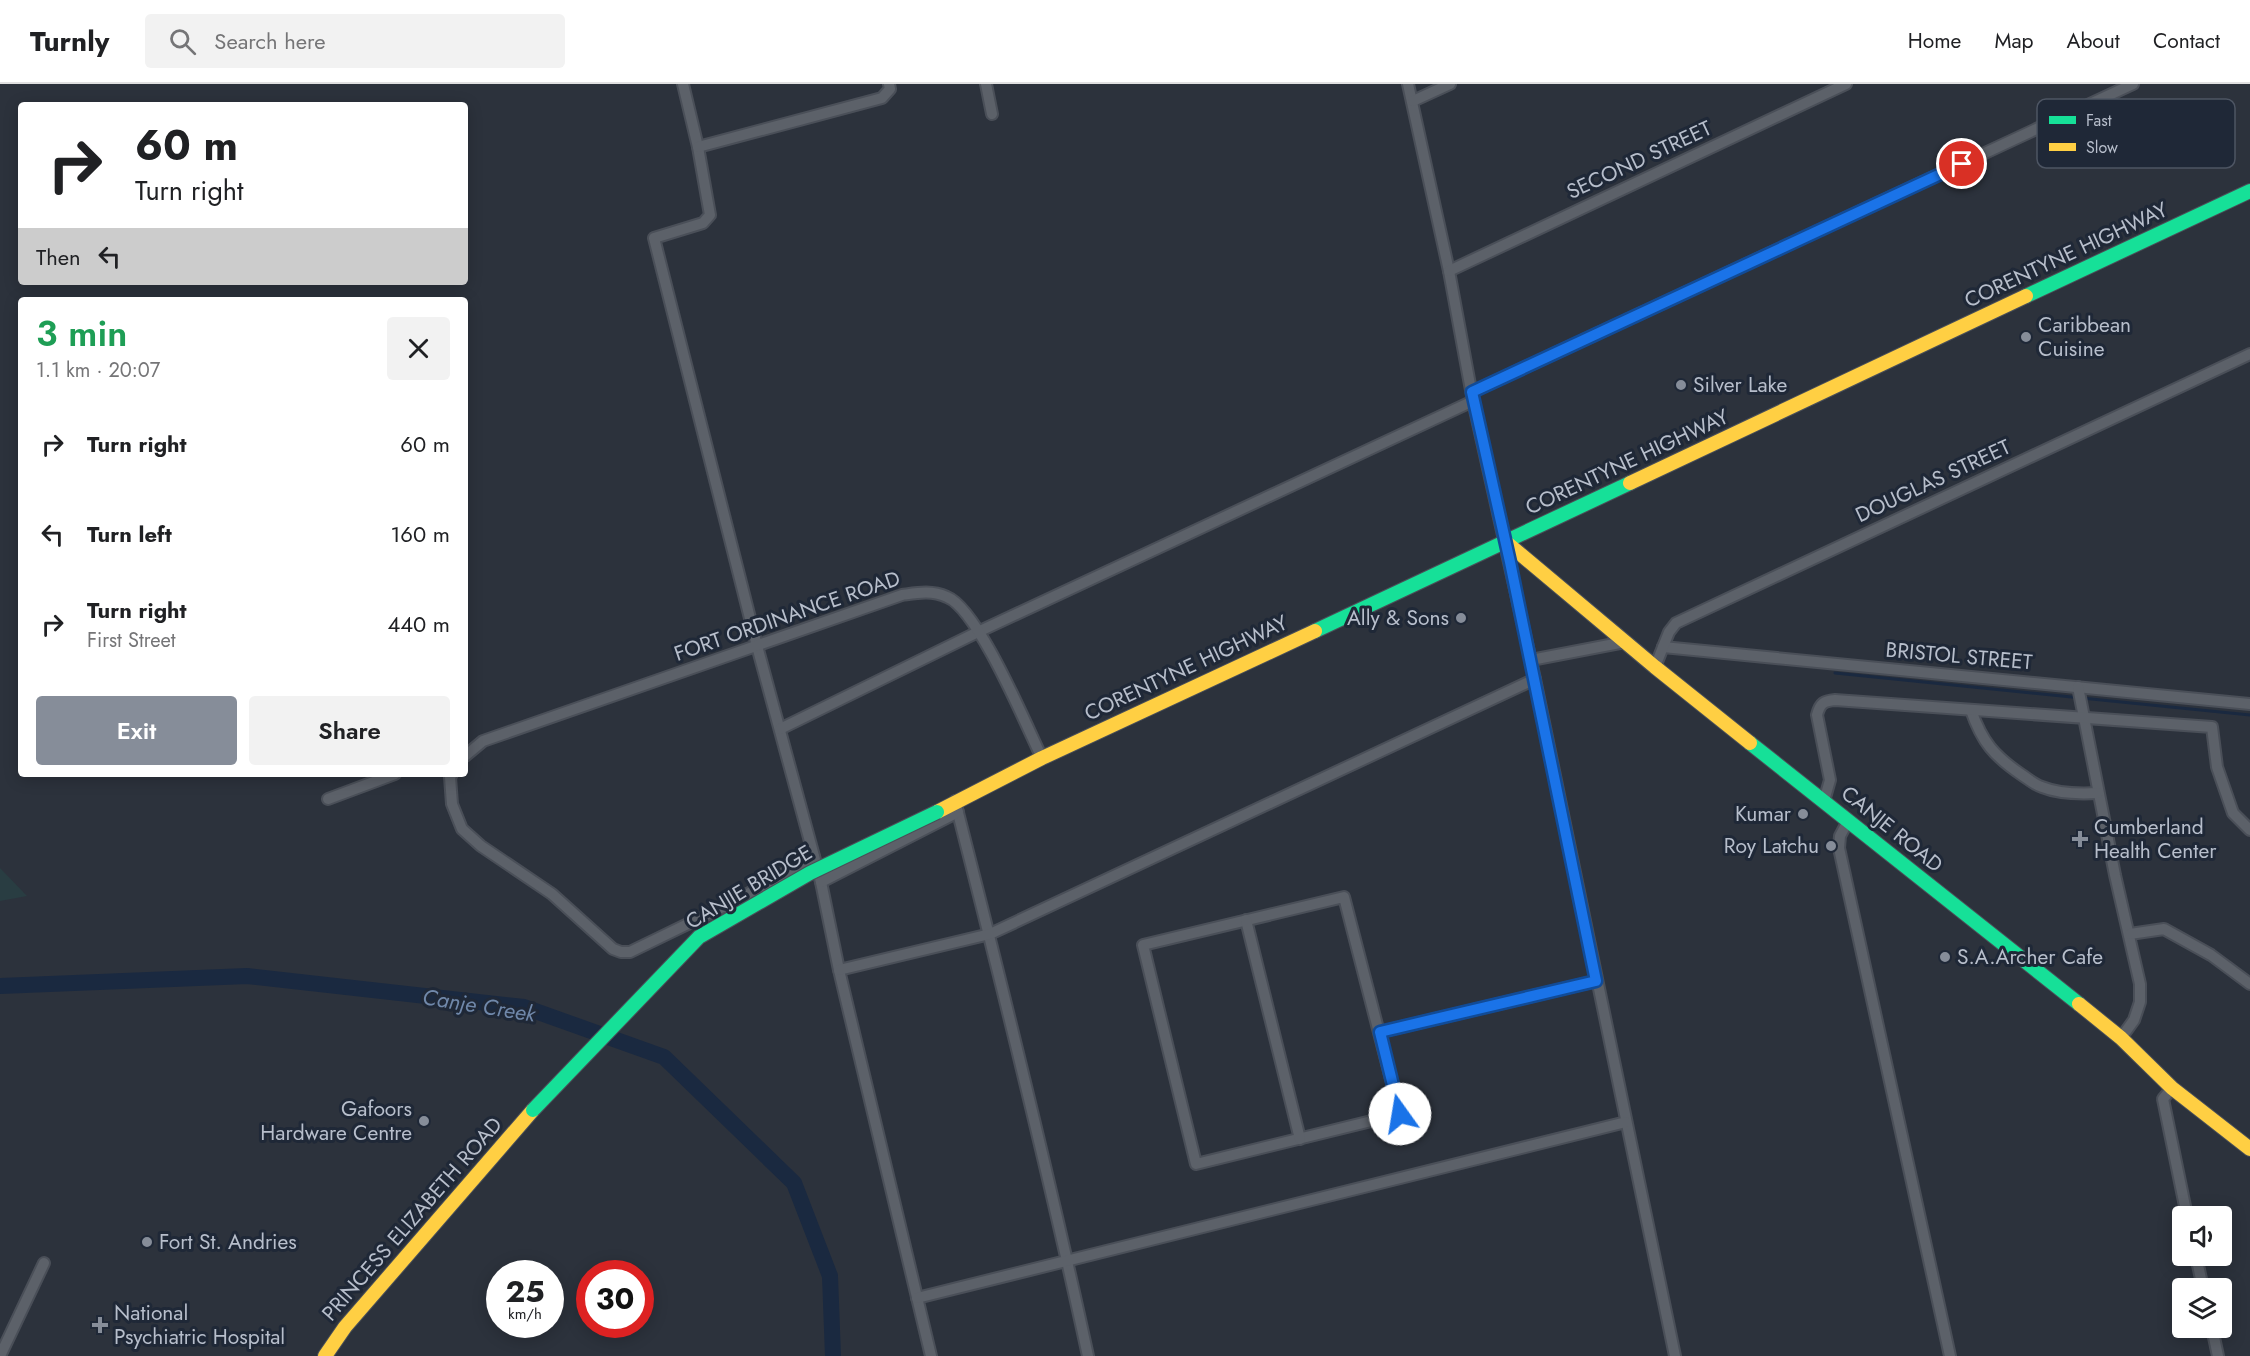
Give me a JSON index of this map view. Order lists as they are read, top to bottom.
{
  "streets": {
    "main road": [
      "CORENTYNE HIGHWAY",
      "CANJE ROAD",
      "CANJIE BRIDGE",
      "PRINCESS ELIZABETH ROAD"
    ],
    "street": [
      "SECOND STREET",
      "DOUGLAS STREET",
      "FORT ORDINANCE ROAD",
      "BRISTOL STREET"
    ]
  },
  "crossings": [
    ["CORENTYNE HIGHWAY", "FORT ORDINANCE ROAD"],
    ["CORENTYNE HIGHWAY", "CANJE ROAD"],
    ["CORENTYNE HIGHWAY", "CANJIE BRIDGE"],
    ["DOUGLAS STREET", "BRISTOL STREET"],
    ["DOUGLAS STREET", "CANJE ROAD"],
    ["CANJIE BRIDGE", "PRINCESS ELIZABETH ROAD"]
  ],
  "water": ["Canje Creek"],
  "places": {
    "other": [
      "Caribbean Cuisine",
      "Silver Lake",
      "Ally & Sons",
      "Kumar",
      "Roy Latchu",
      "S.A.Archer Cafe",
      "Gafoors Hardware Centre",
      "Fort St. Andries"
    ],
    "health": ["Cumberland Health Center", "National Psychiatric Hospital"]
  },
  "legend": ["Fast", "Slow"],
  "page": {
    "header": "Turnly",
    "search": "Search here",
    "nav": [
      "Home",
      "Map",
      "About",
      "Contact"
    ],
    "turn": ["60 m", "Turn right"],
    "then": "Then",
    "heading": ["3 min", "1.1 km · 20:07"],
    "list": [
      {
        "name": "Turn right",
        "value": "60 m"
      },
      {
        "name": "Turn left",
        "value": "160 m"
      },
      {
        "name": "Turn right",
        "note": "First Street",
        "value": "440 m"
      }
    ],
    "buttons": ["Exit", "Share"],
    "speed": "25 km/h",
    "limit": "30"
  }
}
